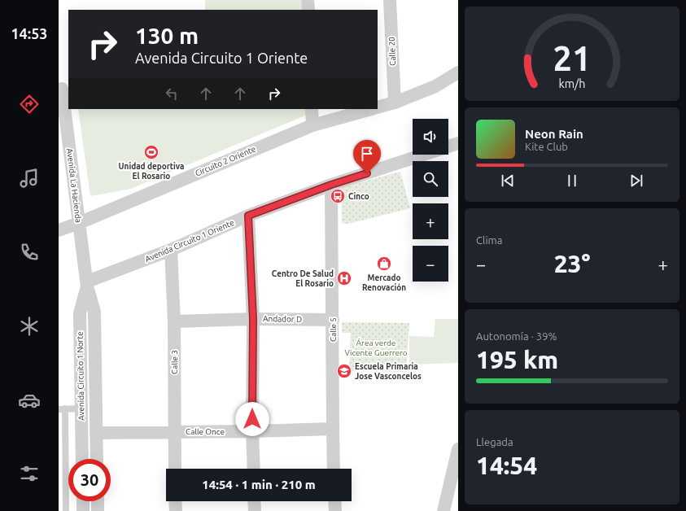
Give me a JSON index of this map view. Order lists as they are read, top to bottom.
{
  "streets": {
    "street": [
      "Calle 20",
      "Circuito 2 Oriente",
      "Avenida La Hacienda",
      "Avenida Circuito 1 Oriente",
      "Andador D",
      "Calle 5",
      "Calle 3",
      "Avenida Circuito 1 Norte",
      "Calle Once"
    ]
  },
  "crossings": [
    ["Calle 20", "Circuito 2 Oriente"],
    ["Circuito 2 Oriente", "Avenida La Hacienda"],
    ["Avenida La Hacienda", "Avenida Circuito 1 Oriente"],
    ["Avenida La Hacienda", "Avenida Circuito 1 Norte"],
    ["Avenida Circuito 1 Oriente", "Calle 5"],
    ["Avenida Circuito 1 Oriente", "Calle 3"],
    ["Avenida Circuito 1 Oriente", "Avenida Circuito 1 Norte"],
    ["Andador D", "Calle 5"],
    ["Andador D", "Calle 3"],
    ["Calle 5", "Calle Once"],
    ["Calle 3", "Calle Once"],
    ["Avenida Circuito 1 Norte", "Calle Once"]
  ],
  "parks": ["Área verde Vicente Guerrero"],
  "places": {
    "sports": ["Unidad deportiva El Rosario"],
    "bus stop": ["Cinco"],
    "shop": ["Mercado Renovación"],
    "hospital": ["Centro De Salud El Rosario"],
    "school or university": ["Escuela Primaria Jose Vasconcelos"]
  },
  "page": {
    "tabs": "14:53",
    "turn": ["130 m", "Avenida Circuito 1 Oriente"],
    "map_buttons": ["+", "−"],
    "song": ["Neon Rain", "Kite Club"],
    "tile": [
      "Clima",
      ["Autonomía · 39%", "195 km"],
      ["Llegada", "14:54"]
    ],
    "heat": ["−", "23°", "+"],
    "limit": "30",
    "trip": "14:54 · 1 min · 210 m",
    "gauge": ["21", "km/h"]
  }
}
